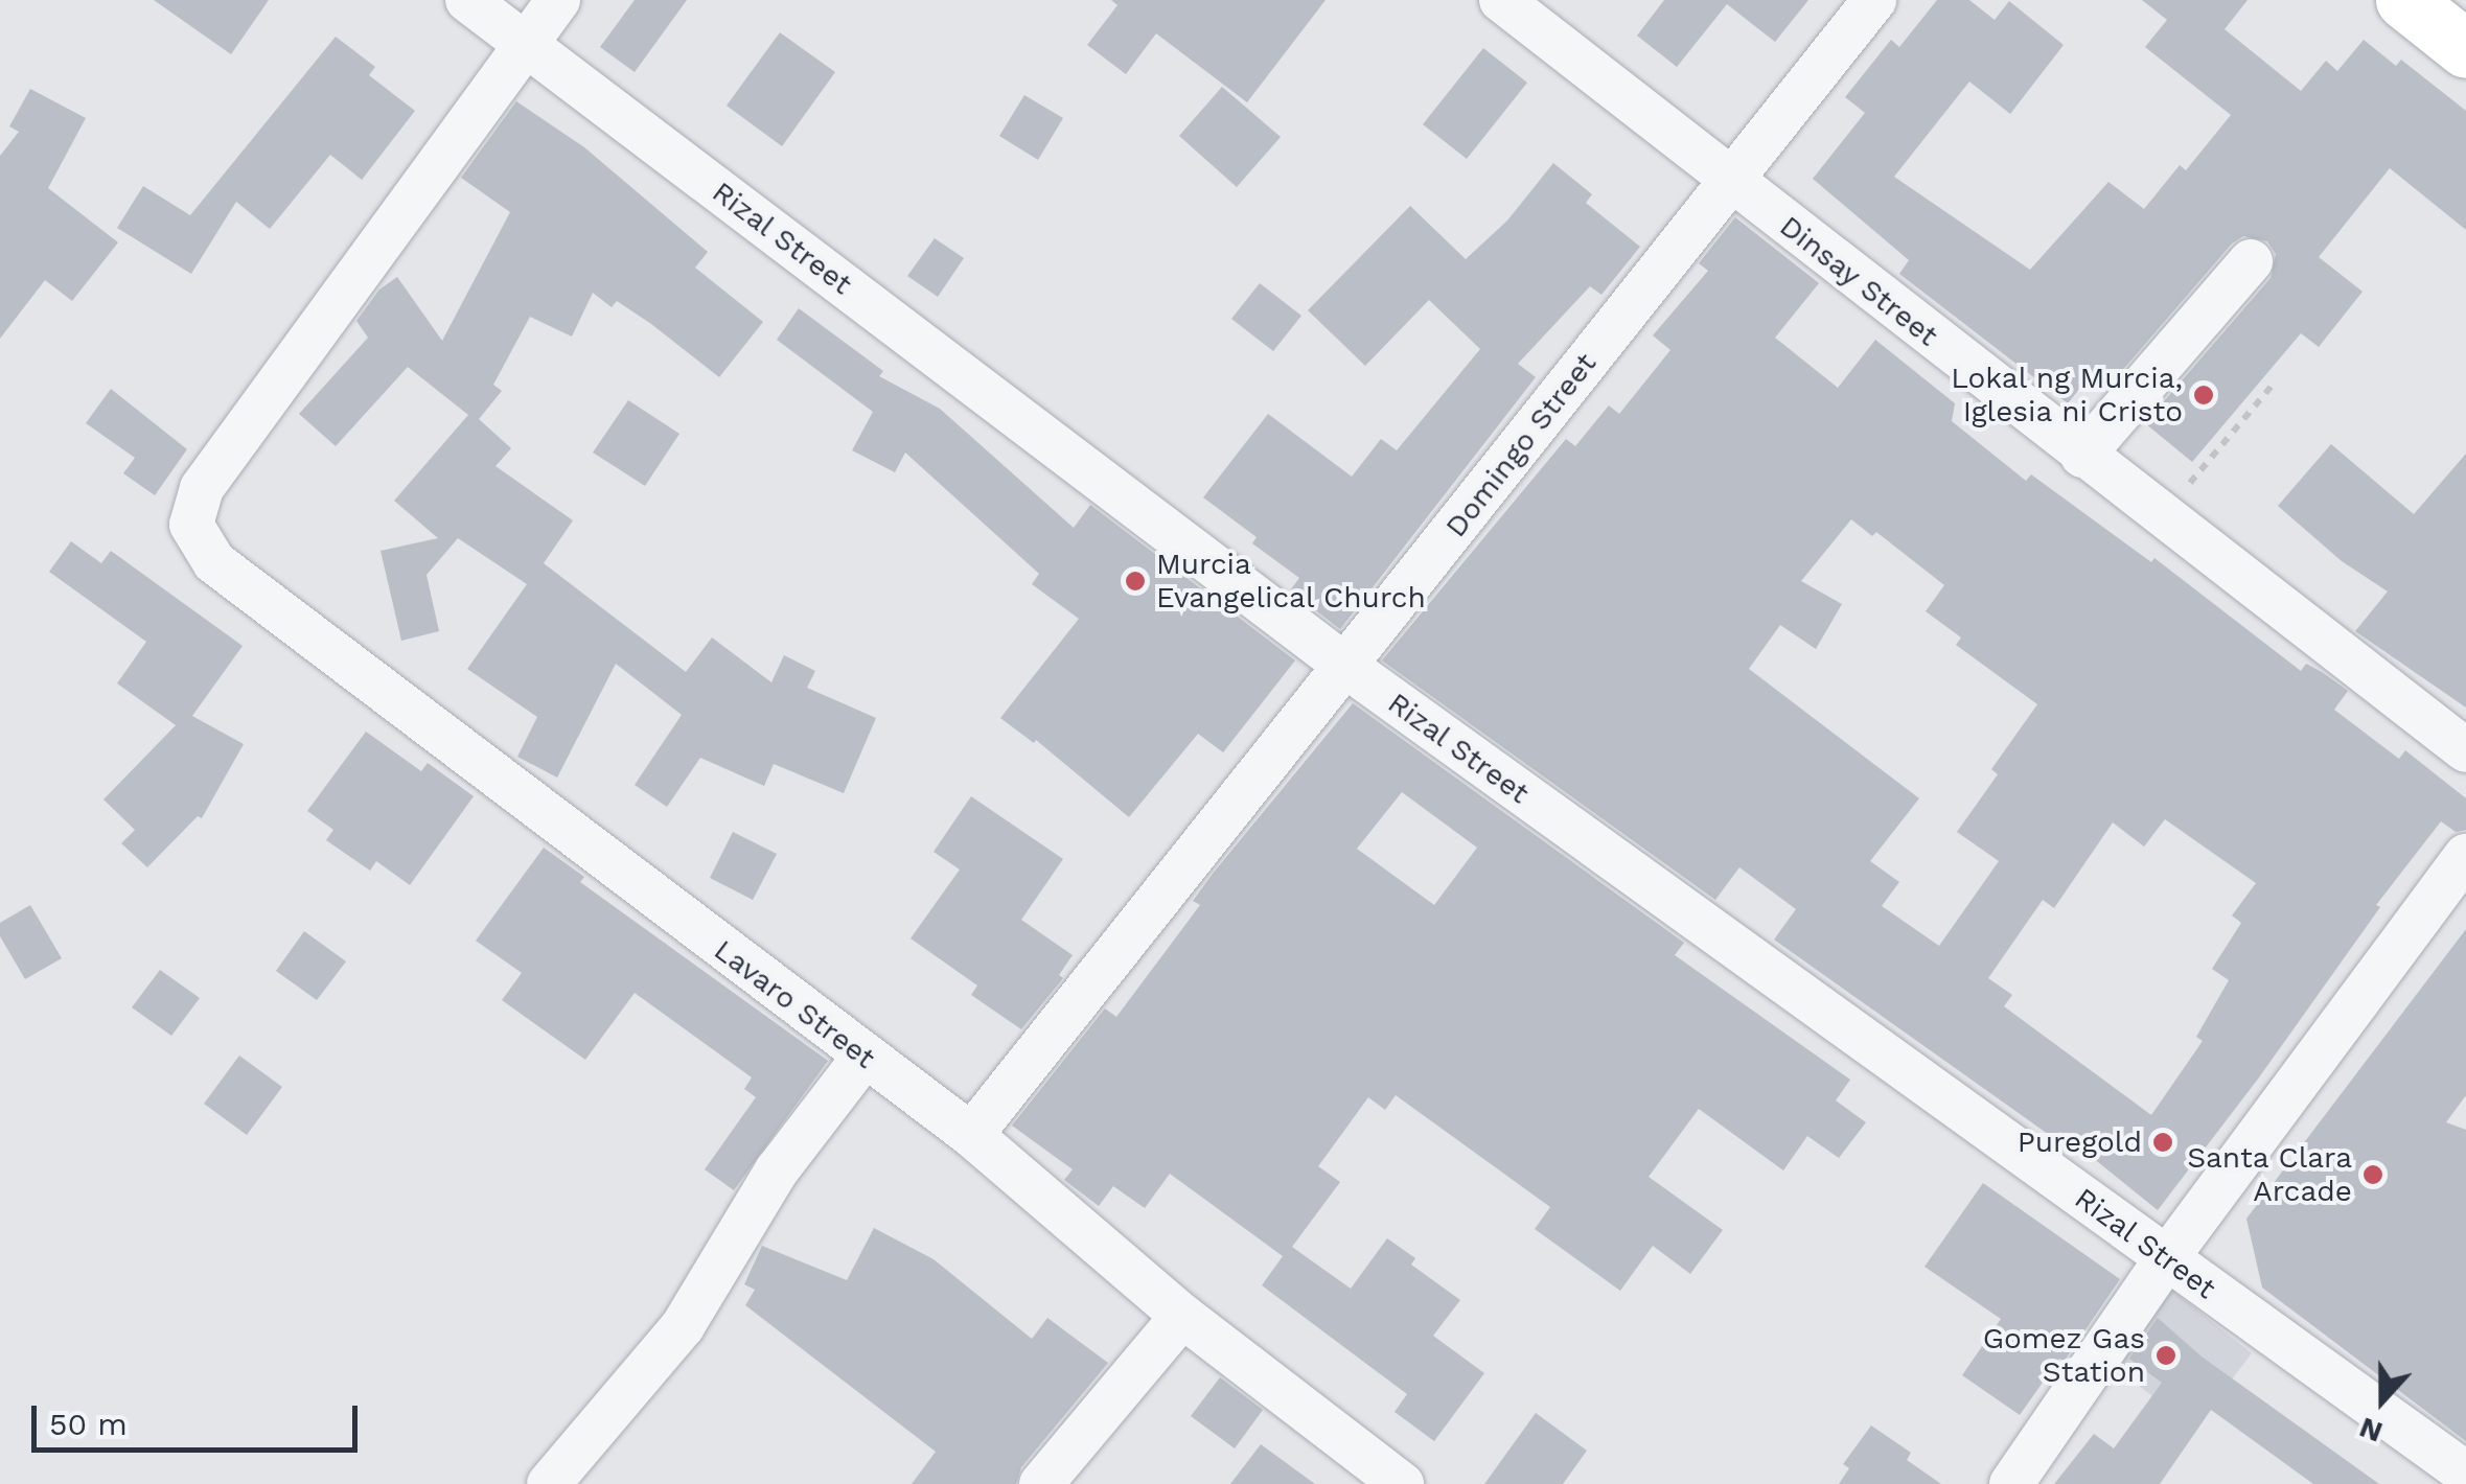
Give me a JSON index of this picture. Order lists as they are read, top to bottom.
{
  "streets": {
    "street": [
      "Rizal Street",
      "Dinsay Street",
      "Domingo Street",
      "Lavaro Street"
    ]
  },
  "crossings": [
    ["Rizal Street", "Domingo Street"],
    ["Rizal Street", "Lavaro Street"],
    ["Dinsay Street", "Domingo Street"],
    ["Domingo Street", "Lavaro Street"]
  ],
  "places": [
    "Lokal ng Murcia, Iglesia ni Cristo",
    "Murcia Evangelical Church",
    "Puregold",
    "Santa Clara Arcade",
    "Gomez Gas Station"
  ],
  "scale_bar": "50 m",
  "north": "bottom"
}
